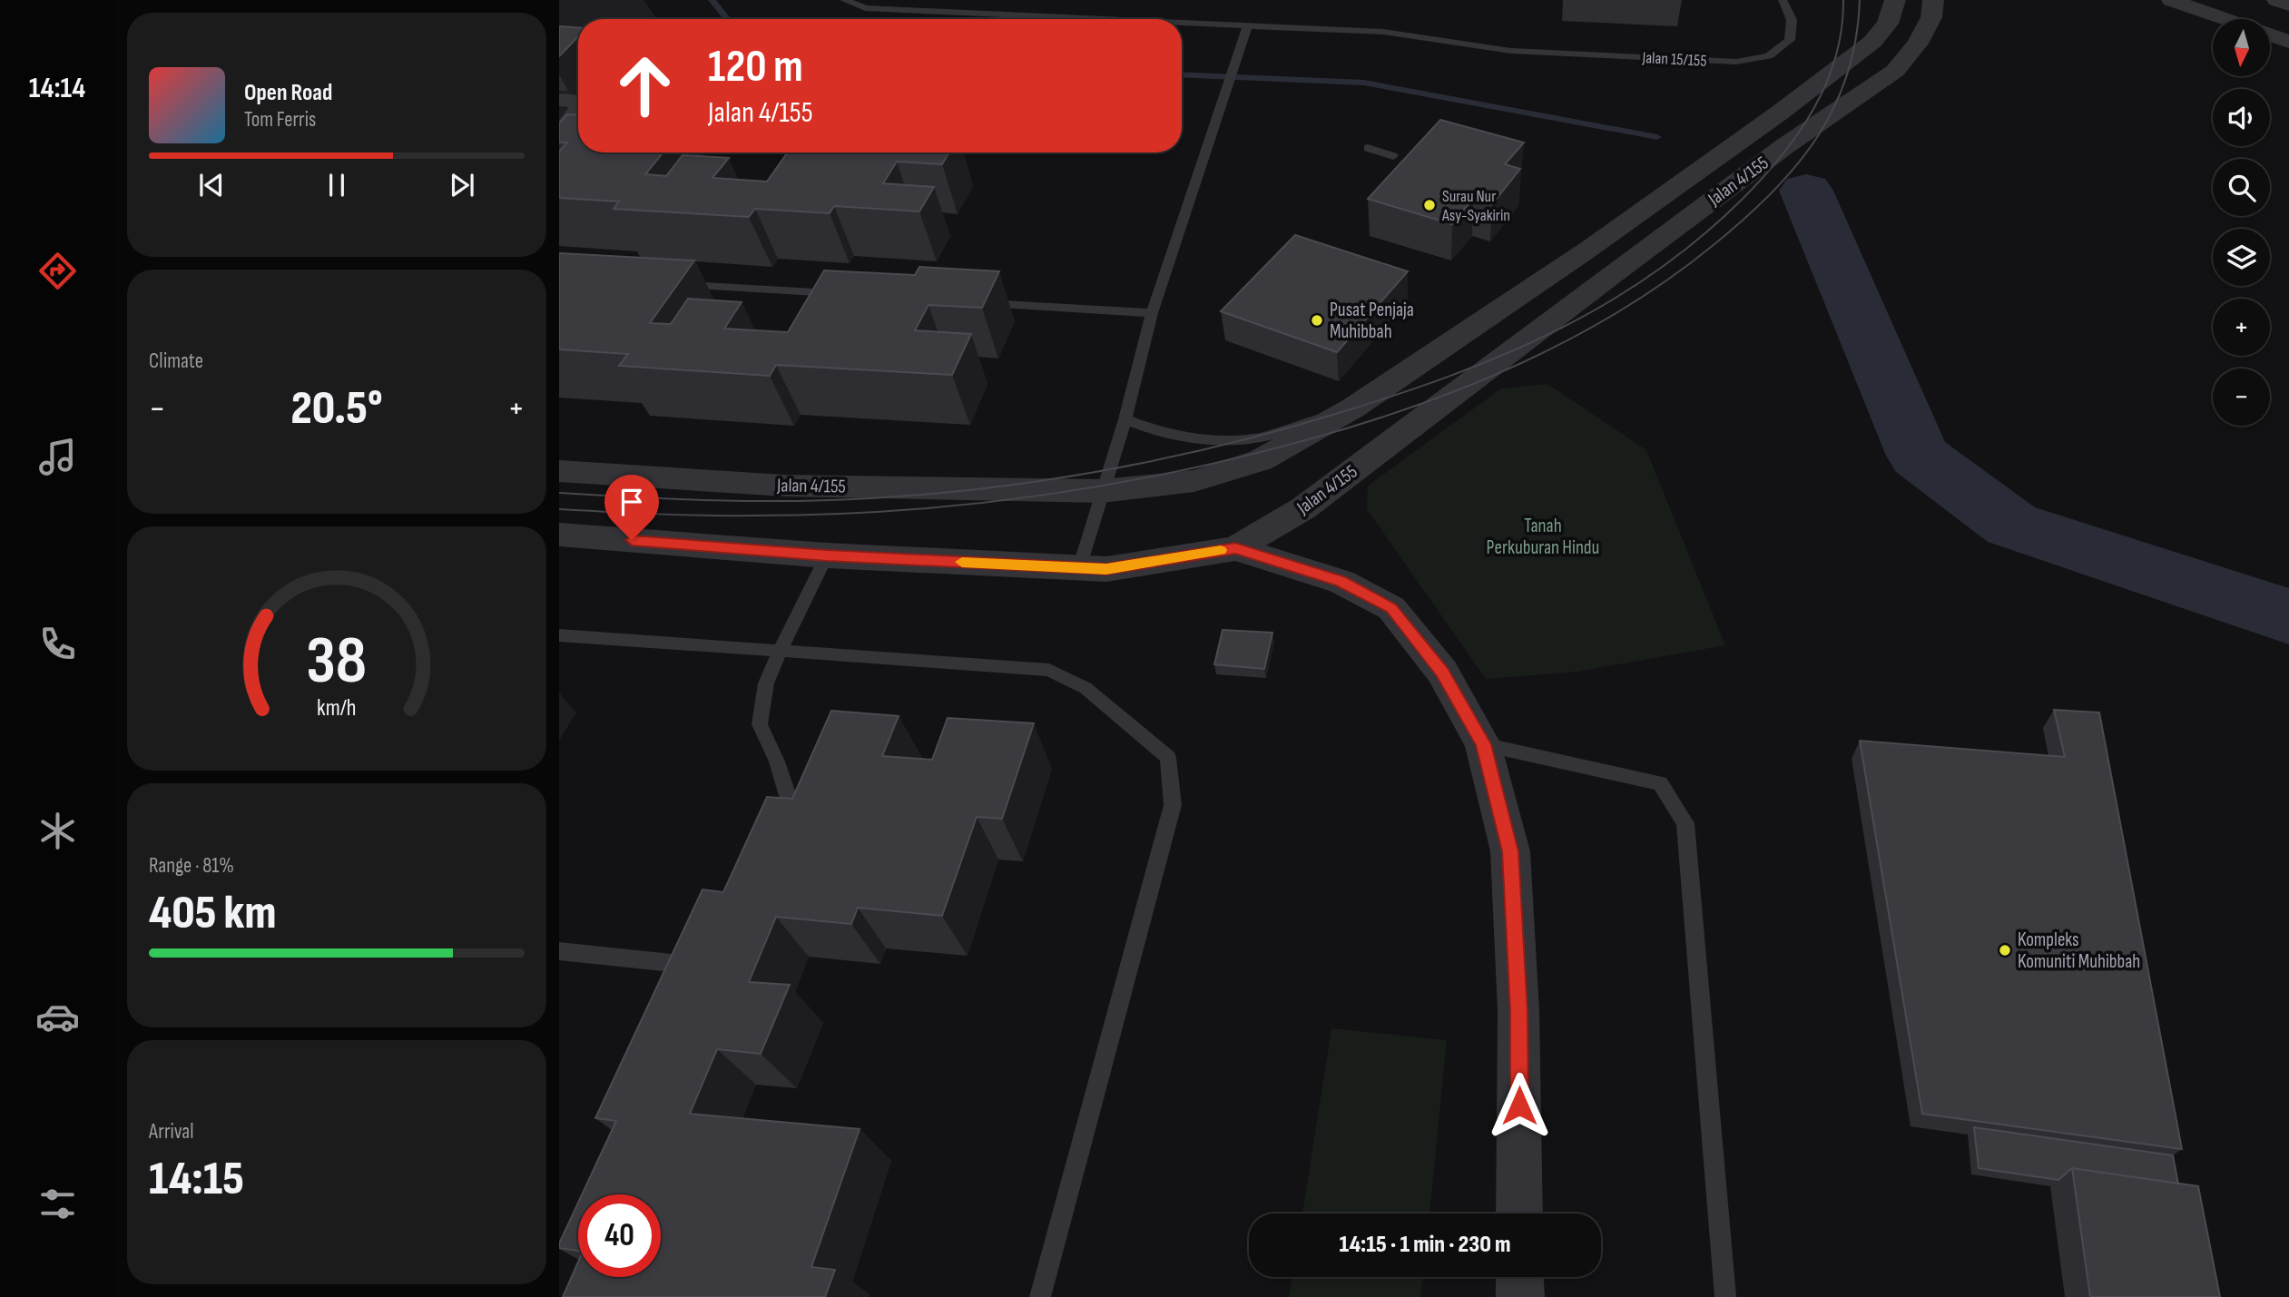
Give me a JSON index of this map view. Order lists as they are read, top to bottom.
{
  "streets": {
    "street": ["Jalan 4/155"],
    "lane": ["Jalan 15/155"]
  },
  "parks": ["Tanah Perkuburan Hindu"],
  "places": ["Surau Nur Asy-Syakirin", "Pusat Penjaja Muhibbah", "Kompleks Komuniti Muhibbah"],
  "north": "bottom",
  "page": {
    "tabs": "14:14",
    "map_buttons": ["+", "−"],
    "turn": ["120 m", "Jalan 4/155"],
    "song": ["Open Road", "Tom Ferris"],
    "tile": [
      "Climate",
      ["Range · 81%", "405 km"],
      ["Arrival", "14:15"]
    ],
    "heat": ["−", "20.5°", "+"],
    "limit": "40",
    "trip": "14:15 · 1 min · 230 m",
    "gauge": ["38", "km/h"]
  }
}
